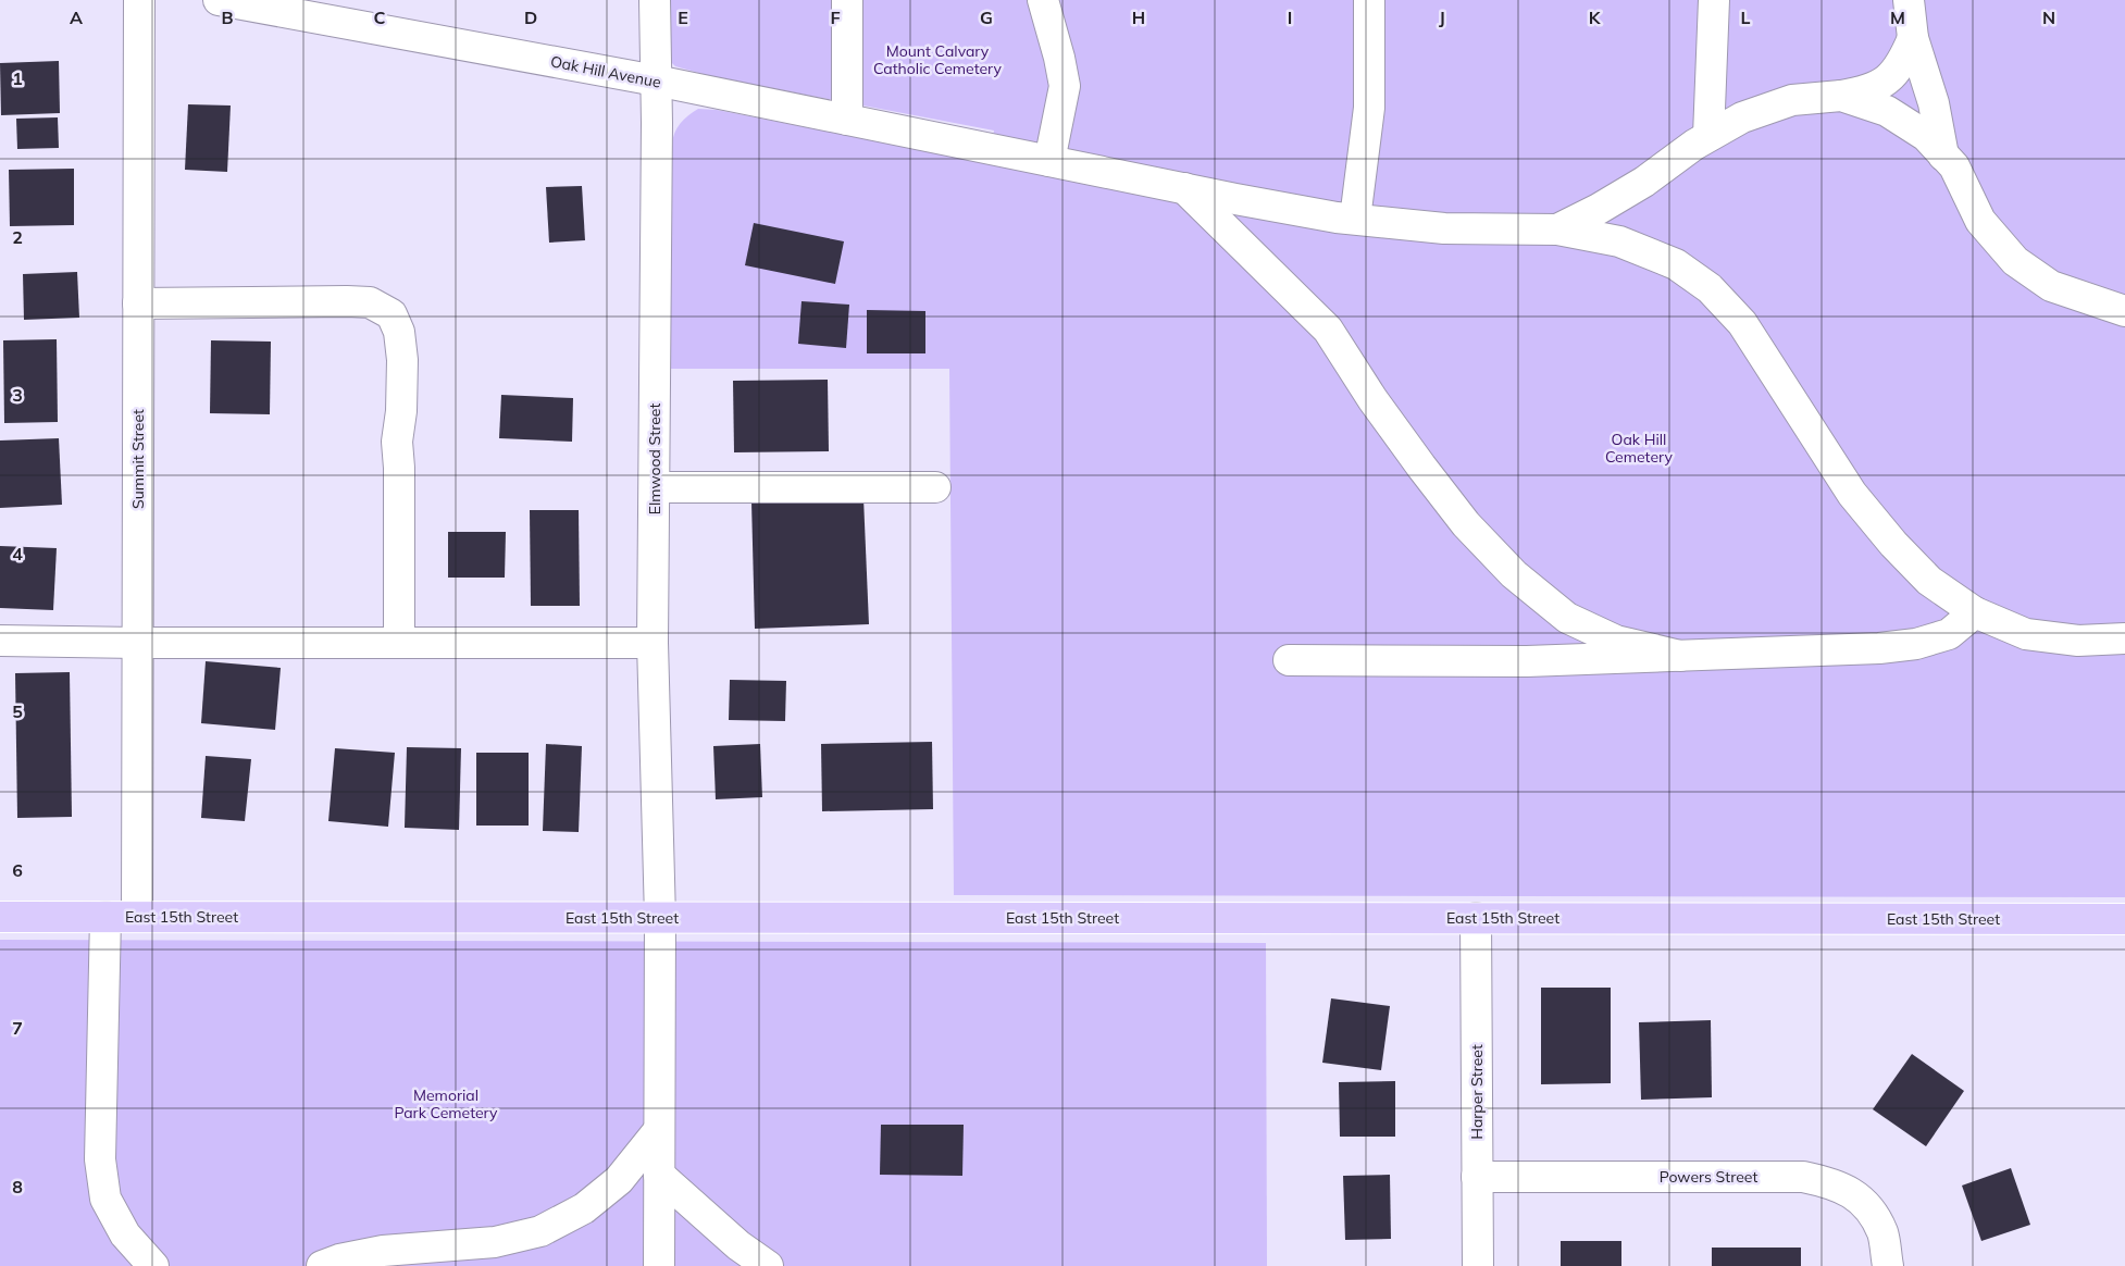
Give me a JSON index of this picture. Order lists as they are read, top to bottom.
{
  "streets": {
    "main road": ["East 15th Street"],
    "street": [
      "Oak Hill Avenue",
      "Summit Street",
      "Elmwood Street",
      "Harper Street",
      "Powers Street"
    ]
  },
  "crossings": [
    ["Oak Hill Avenue", "Elmwood Street"],
    ["Summit Street", "East 15th Street"],
    ["Elmwood Street", "East 15th Street"],
    ["East 15th Street", "Harper Street"],
    ["Harper Street", "Powers Street"]
  ],
  "parks": ["Mount Calvary Catholic Cemetery", "Oak Hill Cemetery", "Memorial Park Cemetery"],
  "grid": {
    "columns": [
      "A",
      "B",
      "C",
      "D",
      "E",
      "F",
      "G",
      "H",
      "I",
      "J",
      "K",
      "L",
      "M",
      "N"
    ],
    "rows": [
      "1",
      "2",
      "3",
      "4",
      "5",
      "6",
      "7",
      "8"
    ]
  }
}
